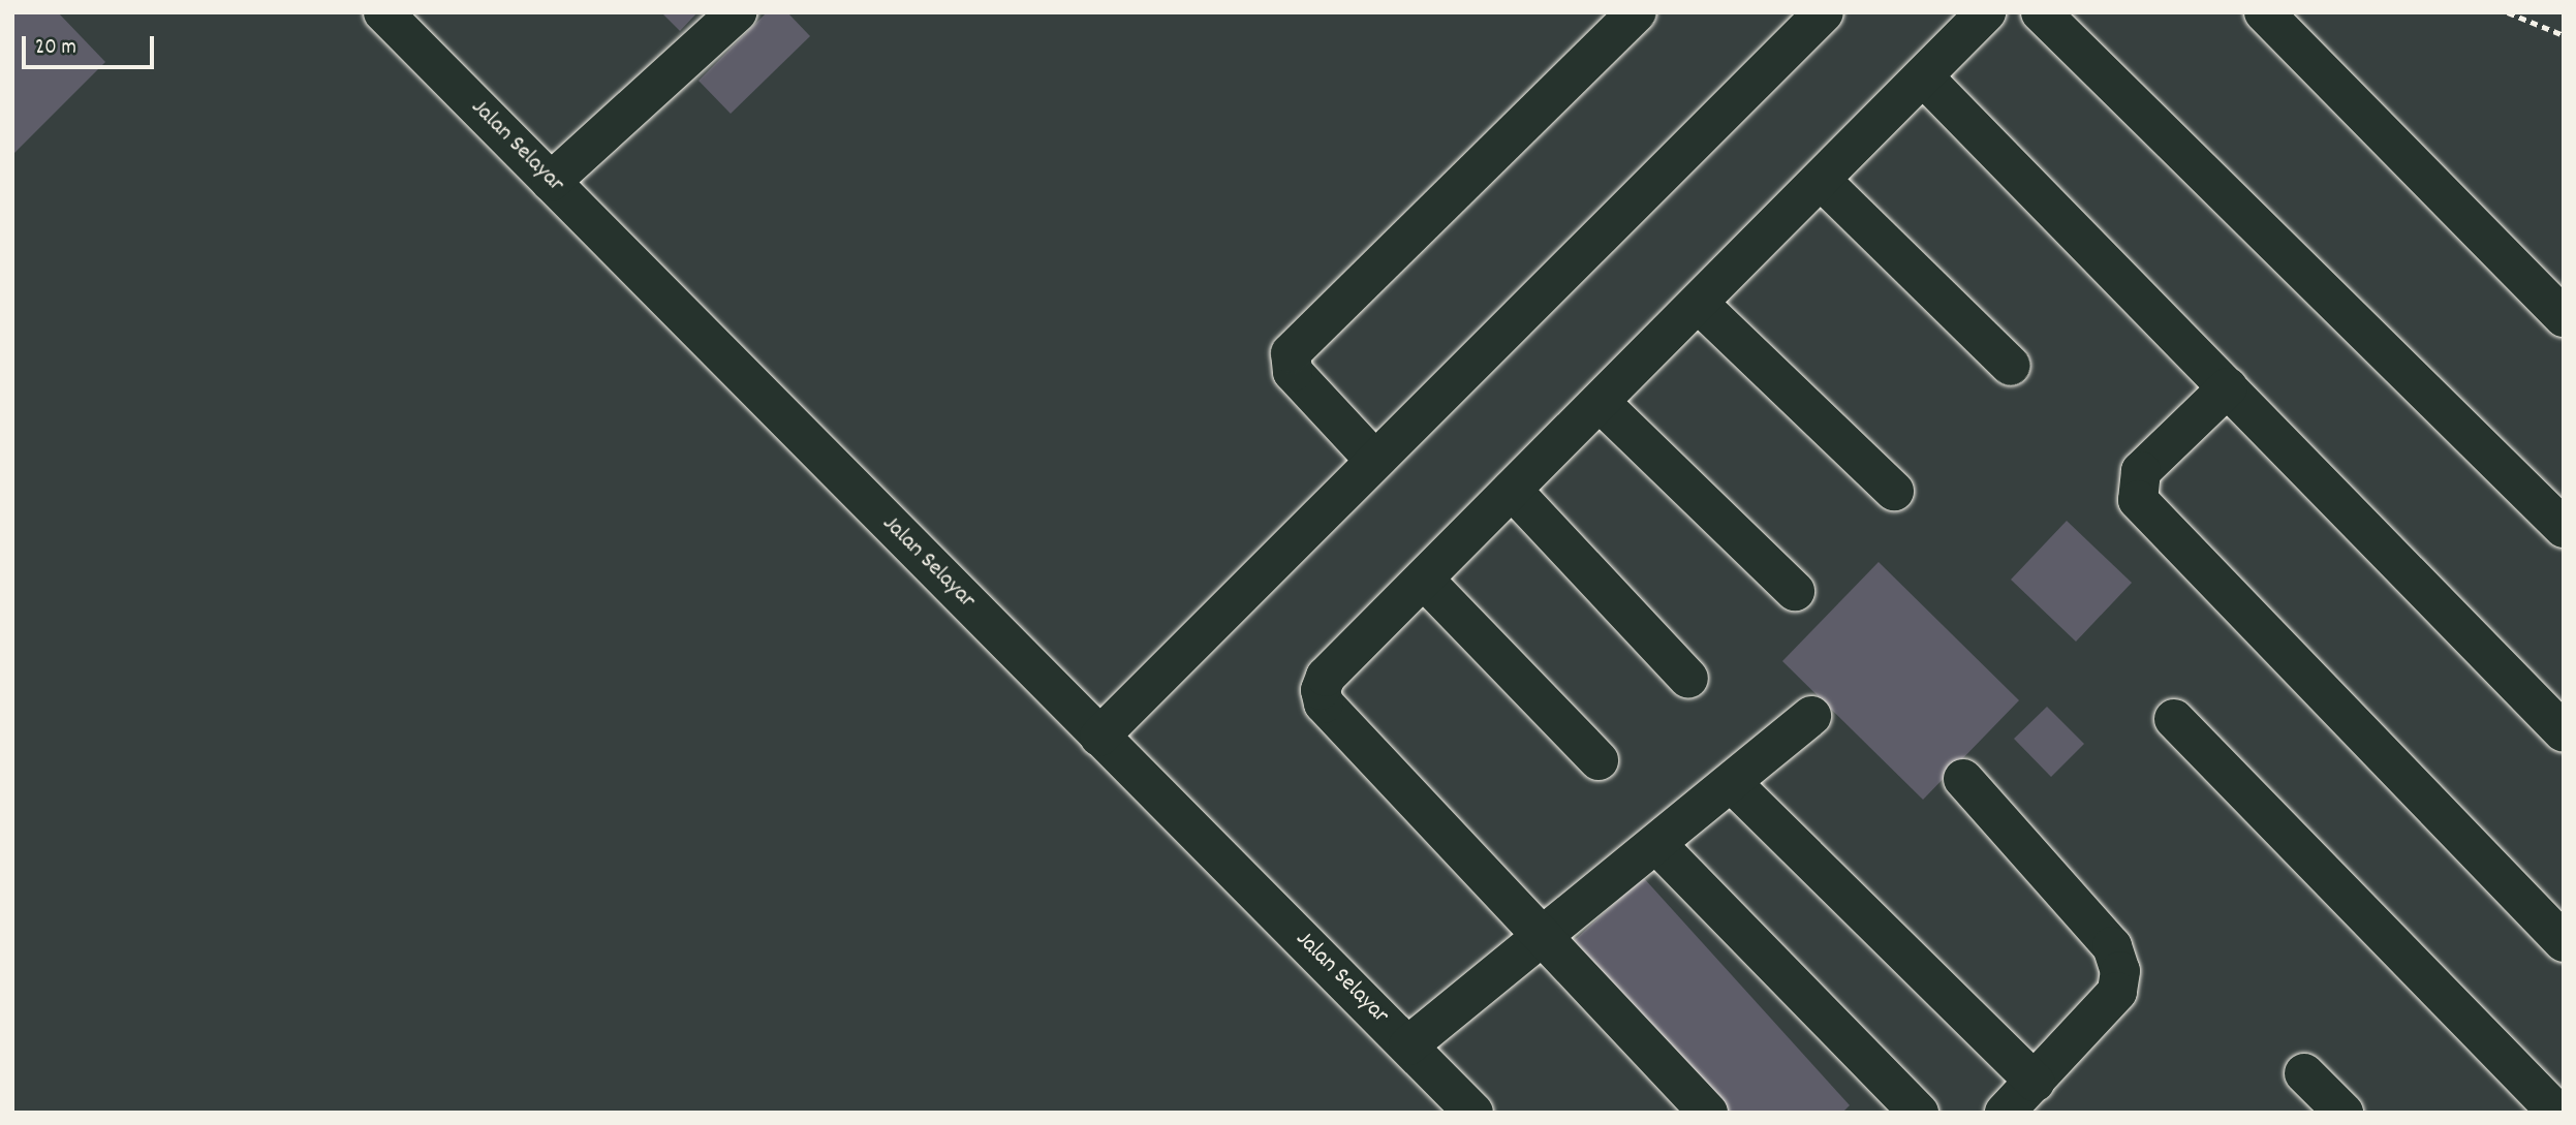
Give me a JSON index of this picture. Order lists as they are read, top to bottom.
{
  "streets": {
    "street": ["Jalan Selayar"]
  },
  "scale_bar": "20 m"
}
